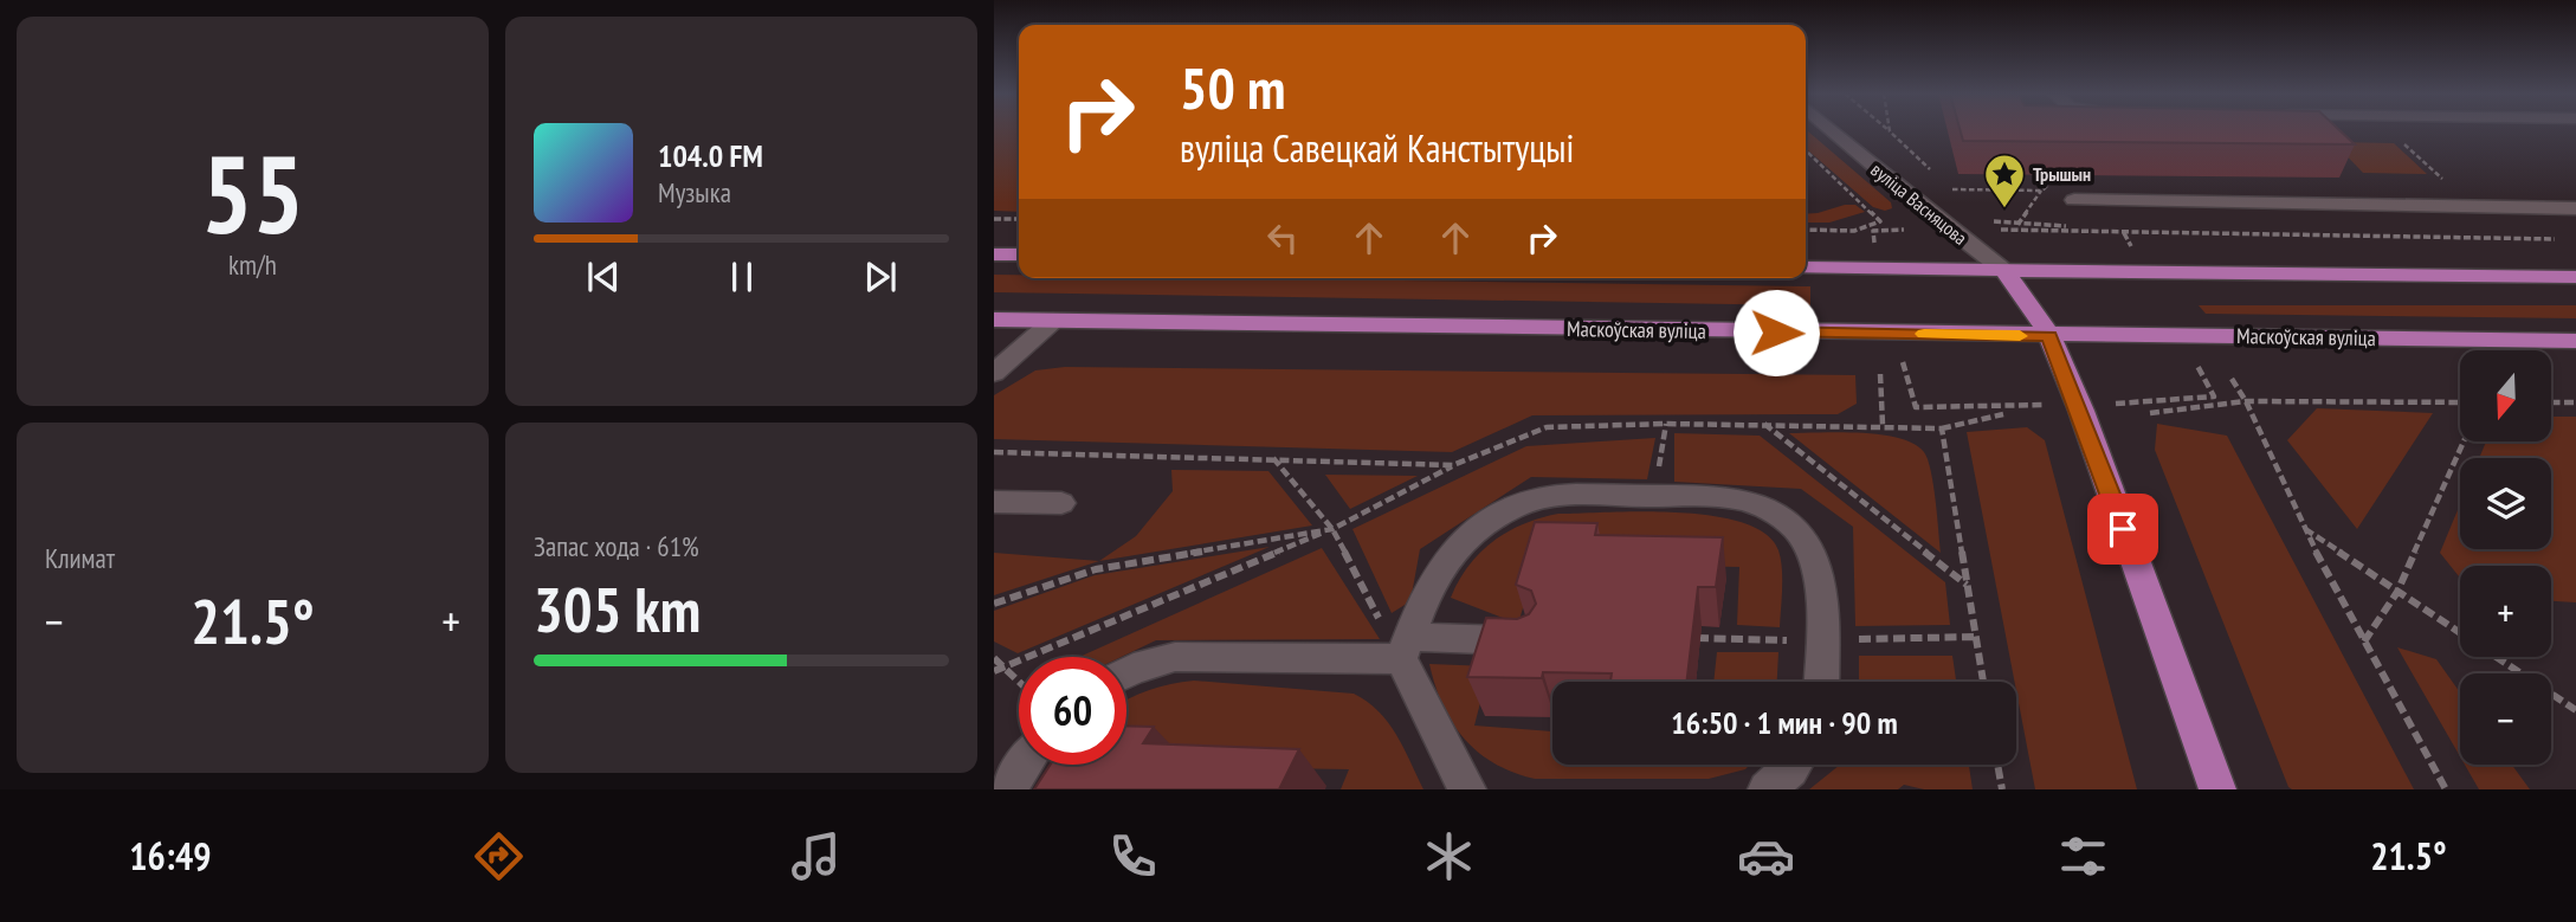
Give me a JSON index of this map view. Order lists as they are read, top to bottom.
{
  "streets": {
    "main road": ["Маскоўская вуліца"],
    "street": ["вуліца Васняцова"]
  },
  "places": {
    "place": ["Трышын"]
  },
  "north": "bottom",
  "page": {
    "tile": [
      ["55", "km/h"],
      "Климат",
      ["Запас хода · 61%", "305 km"]
    ],
    "turn": ["50 m", "вуліца Савецкай Канстытуцыі"],
    "song": ["104.0 FM", "Музыка"],
    "map_buttons": ["+", "−"],
    "heat": ["−", "21.5°", "+"],
    "limit": "60",
    "trip": "16:50 · 1 мин · 90 m",
    "tabs": ["16:49", "21.5°"]
  }
}
